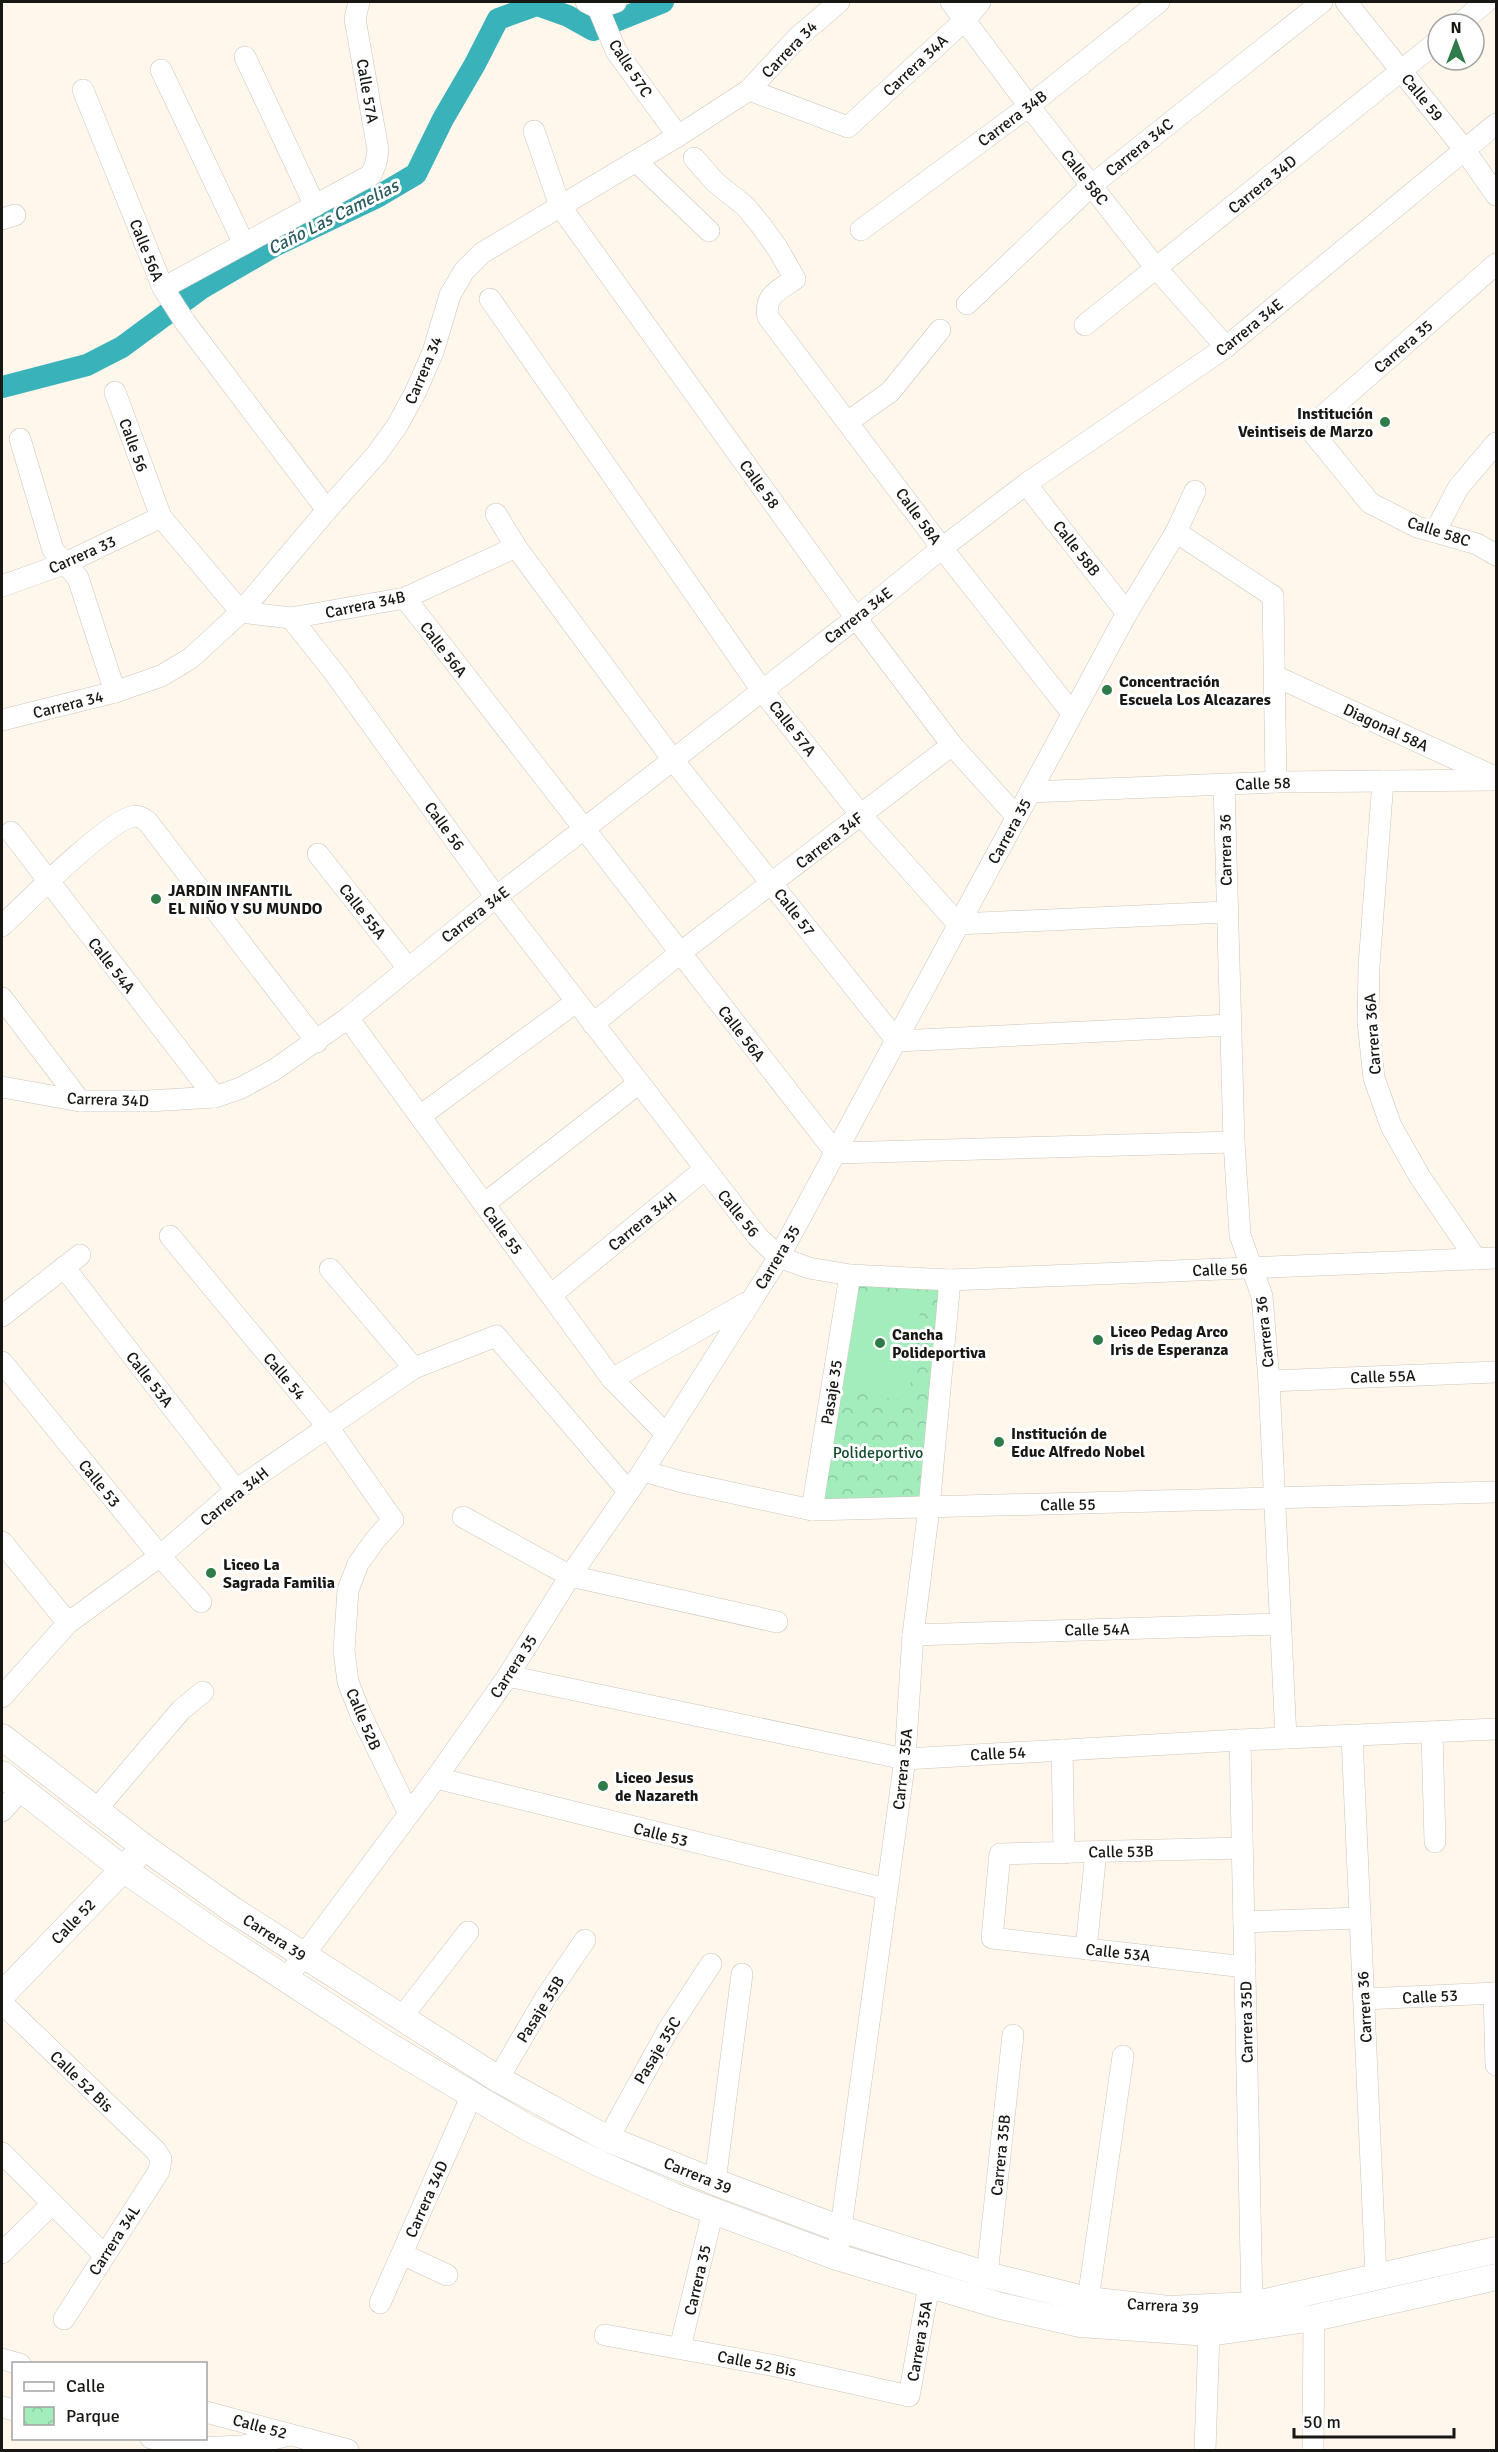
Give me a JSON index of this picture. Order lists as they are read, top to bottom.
{
  "streets": {
    "main road": ["Calle 52", "Carrera 39"],
    "street": [
      "Carrera 34",
      "Carrera 34A",
      "Calle 57C",
      "Calle 57A",
      "Calle 59",
      "Carrera 34B",
      "Carrera 34C",
      "Calle 58C",
      "Carrera 34D",
      "Calle 56A",
      "Carrera 34E",
      "Carrera 35",
      "Calle 56",
      "Calle 58",
      "Calle 58A",
      "Calle 58B",
      "Carrera 33",
      "Diagonal 58A",
      "Carrera 34F",
      "Carrera 36",
      "Calle 55A",
      "Calle 57",
      "Calle 54A",
      "Carrera 36A",
      "Carrera 34H",
      "Calle 55",
      "Calle 54",
      "Calle 53A",
      "Pasaje 35",
      "Calle 53",
      "Calle 52B",
      "Carrera 35A",
      "Calle 53B",
      "Pasaje 35B",
      "Carrera 35D",
      "Pasaje 35C",
      "Calle 52 Bis",
      "Carrera 35B",
      "Carrera 34L"
    ]
  },
  "crossings": [
    ["Carrera 34", "Carrera 34A"],
    ["Carrera 34", "Calle 57C"],
    ["Carrera 34", "Carrera 34B"],
    ["Carrera 34", "Calle 56A"],
    ["Carrera 34", "Calle 56"],
    ["Carrera 34", "Calle 58"],
    ["Carrera 34A", "Calle 58C"],
    ["Calle 57A", "Carrera 34E"],
    ["Calle 57A", "Carrera 35"],
    ["Calle 57A", "Carrera 34F"],
    ["Calle 59", "Carrera 34D"],
    ["Calle 59", "Carrera 34E"],
    ["Carrera 34B", "Calle 58C"],
    ["Carrera 34B", "Calle 56A"],
    ["Carrera 34B", "Calle 56"],
    ["Carrera 34B", "Calle 57"],
    ["Carrera 34C", "Calle 58C"],
    ["Calle 58C", "Carrera 34D"],
    ["Calle 58C", "Carrera 34E"],
    ["Calle 58C", "Carrera 35"],
    ["Carrera 34D", "Carrera 34E"],
    ["Carrera 34D", "Calle 54A"],
    ["Carrera 34D", "Carrera 39"],
    ["Calle 56A", "Carrera 34E"],
    ["Calle 56A", "Carrera 35"],
    ["Calle 56A", "Carrera 34F"],
    ["Carrera 34E", "Calle 56"],
    ["Carrera 34E", "Calle 58"],
    ["Carrera 34E", "Calle 58A"],
    ["Carrera 34E", "Calle 58B"],
    ["Carrera 34E", "Calle 55A"],
    ["Carrera 34E", "Calle 57"],
    ["Carrera 34E", "Calle 54A"],
    ["Carrera 34E", "Calle 55"],
    ["Carrera 35", "Calle 56"],
    ["Carrera 35", "Calle 58"],
    ["Carrera 35", "Calle 58A"],
    ["Carrera 35", "Calle 58B"],
    ["Carrera 35", "Calle 57"],
    ["Carrera 35", "Carrera 34H"],
    ["Carrera 35", "Calle 55"],
    ["Carrera 35", "Calle 54"],
    ["Carrera 35", "Calle 53"],
    ["Carrera 35", "Calle 52B"],
    ["Carrera 35", "Carrera 39"],
    ["Carrera 35", "Calle 52 Bis"],
    ["Calle 56", "Carrera 33"],
    ["Calle 56", "Carrera 34F"],
    ["Calle 56", "Carrera 36"],
    ["Calle 56", "Carrera 36A"],
    ["Calle 56", "Carrera 34H"],
    ["Calle 56", "Pasaje 35"],
    ["Calle 56", "Carrera 35A"],
    ["Calle 58", "Diagonal 58A"],
    ["Calle 58", "Carrera 34F"],
    ["Calle 58", "Carrera 36"],
    ["Calle 58", "Carrera 36A"],
    ["Carrera 34F", "Calle 57"],
    ["Carrera 36", "Calle 55A"],
    ["Carrera 36", "Calle 54A"],
    ["Carrera 36", "Calle 55"],
    ["Carrera 36", "Calle 54"],
    ["Carrera 36", "Calle 53"],
    ["Carrera 36", "Carrera 39"],
    ["Calle 54A", "Carrera 35A"],
    ["Carrera 34H", "Calle 55"],
    ["Carrera 34H", "Calle 54"],
    ["Carrera 34H", "Calle 53A"],
    ["Carrera 34H", "Calle 53"],
    ["Calle 55", "Pasaje 35"],
    ["Calle 55", "Carrera 35A"],
    ["Calle 54", "Calle 52B"],
    ["Calle 54", "Carrera 35A"],
    ["Calle 54", "Carrera 35D"],
    ["Calle 53A", "Calle 53B"],
    ["Calle 53A", "Carrera 35D"],
    ["Calle 53", "Carrera 35A"],
    ["Carrera 35A", "Carrera 39"],
    ["Carrera 35A", "Calle 52 Bis"],
    ["Calle 53B", "Carrera 35D"],
    ["Calle 52", "Carrera 39"],
    ["Carrera 39", "Pasaje 35B"],
    ["Carrera 39", "Carrera 35D"],
    ["Carrera 39", "Pasaje 35C"],
    ["Carrera 39", "Carrera 35B"],
    ["Calle 52 Bis", "Carrera 34L"]
  ],
  "water": ["Caño Las Camelias"],
  "parks": ["Polideportivo"],
  "places": [
    "Institución Veintiseis de Marzo",
    "Concentración Escuela Los Alcazares",
    "JARDIN INFANTIL EL NIÑO Y SU MUNDO",
    "Liceo Pedag Arco Iris de Esperanza",
    "Cancha Polideportiva",
    "Institución de Educ Alfredo Nobel",
    "Liceo La Sagrada Familia",
    "Liceo Jesus de Nazareth"
  ],
  "legend": ["Calle", "Parque"],
  "scale_bar": "50 m",
  "north": "top"
}
